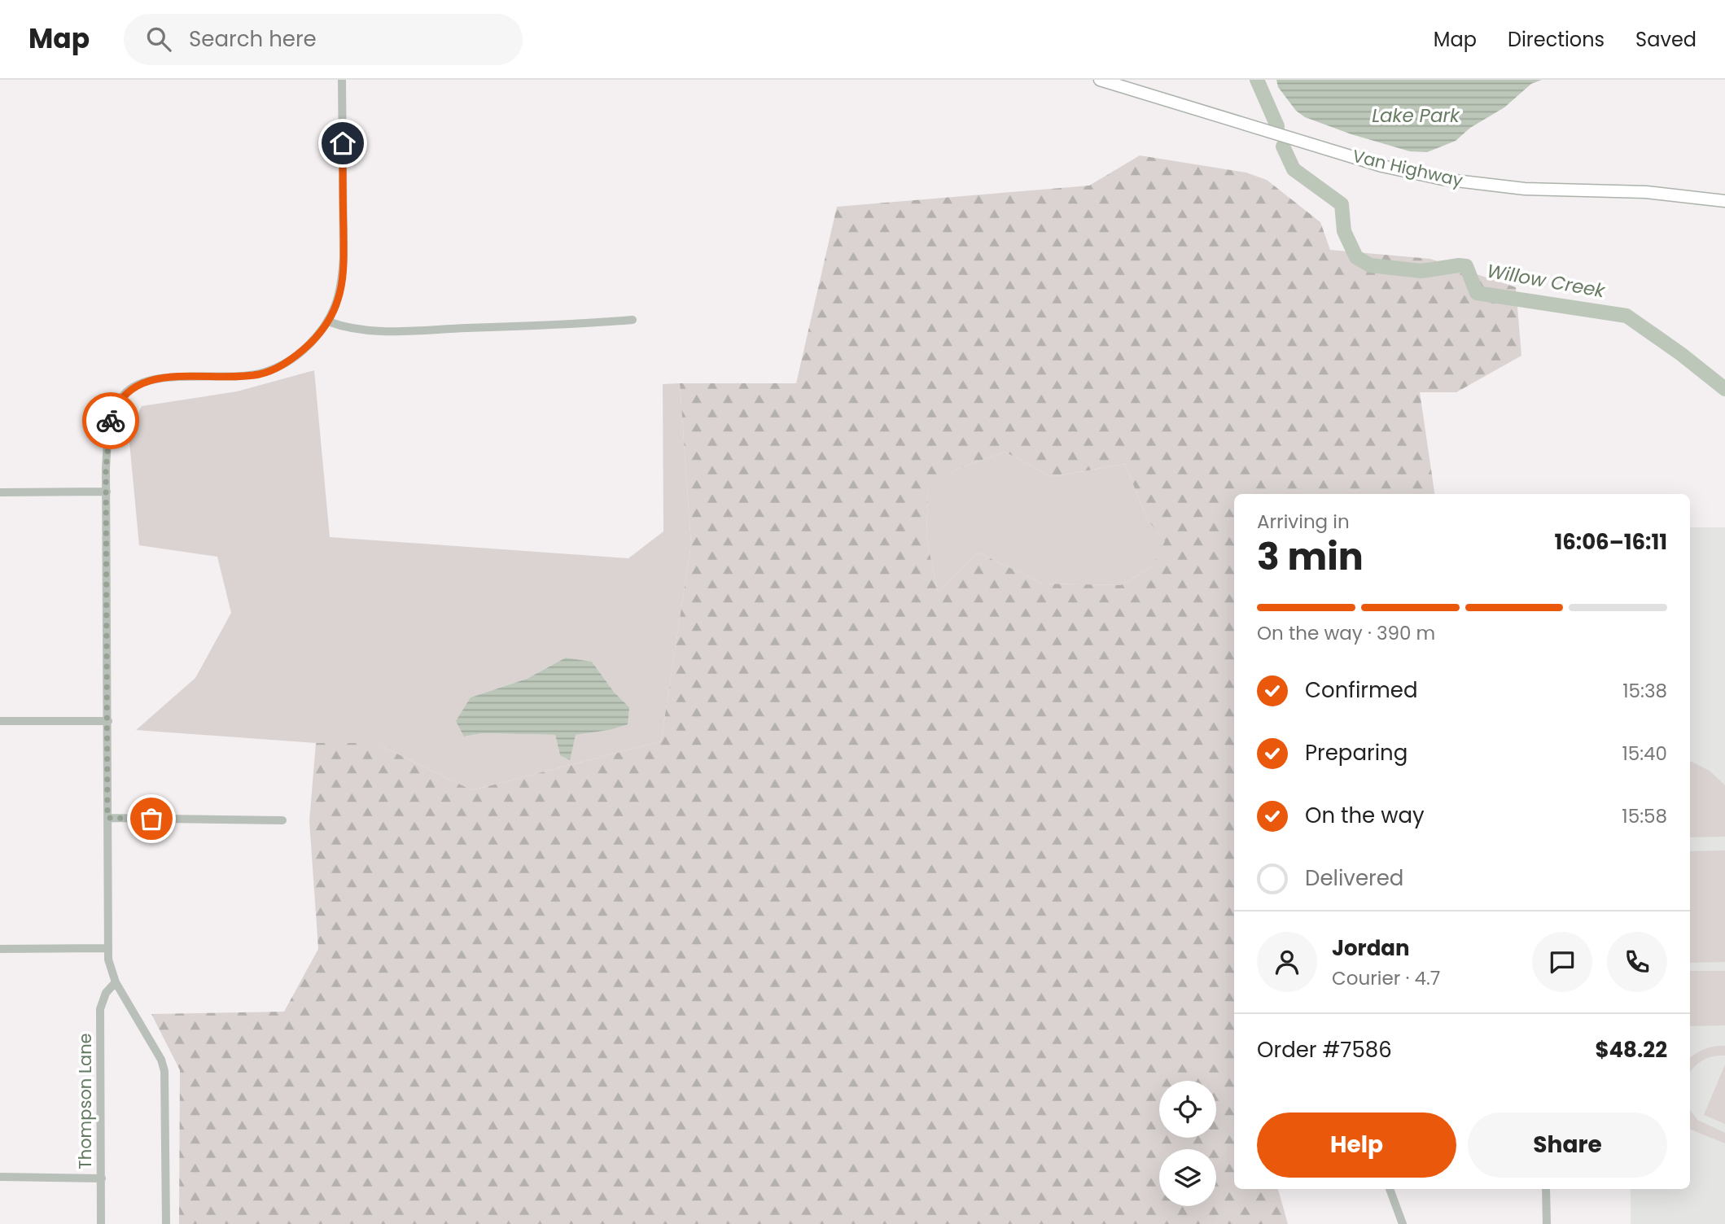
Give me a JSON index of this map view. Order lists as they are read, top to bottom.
{
  "streets": {
    "main road": ["Van Highway"],
    "street": ["Thompson Lane"]
  },
  "water": ["Lake Park", "Willow Creek"],
  "page": {
    "header": "Map",
    "search": "Search here",
    "nav": ["Map", "Directions", "Saved"],
    "heading": ["3 min", "Arriving in", "16:06–16:11"],
    "panel": [
      "Jordan",
      "Courier · 4.7",
      "Order #7586",
      "$48.22"
    ],
    "bar": "On the way · 390 m",
    "list": [
      ["Confirmed", "15:38"],
      ["Preparing", "15:40"],
      ["On the way", "15:58"],
      "Delivered"
    ],
    "buttons": ["Help", "Share"]
  }
}
